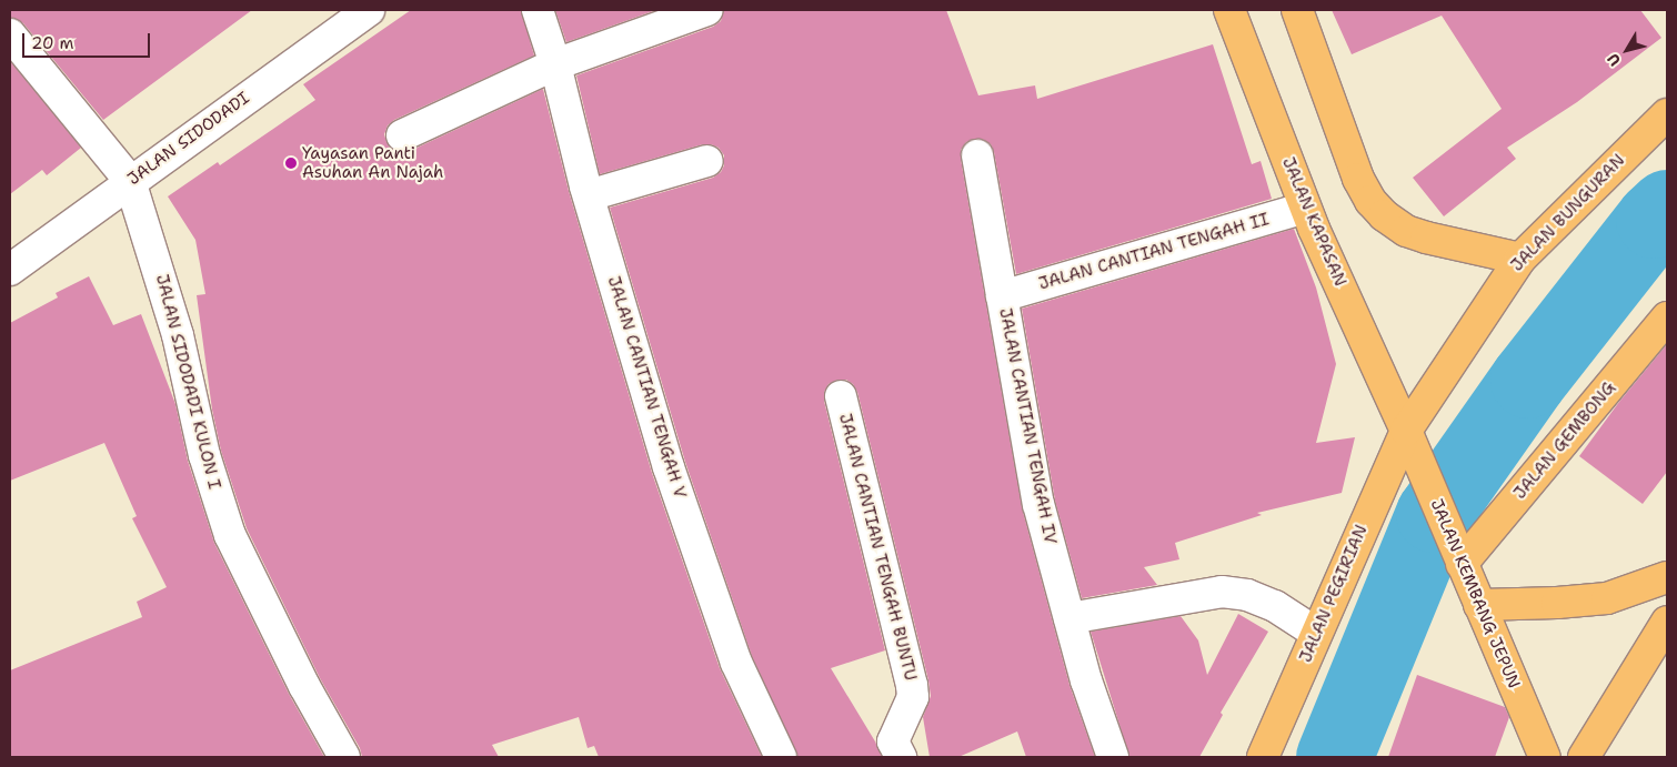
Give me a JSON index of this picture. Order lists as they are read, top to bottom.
{
  "streets": {
    "main road": [
      "JALAN BUNGURAN",
      "JALAN KAPASAN",
      "JALAN GEMBONG",
      "JALAN PEGIRIAN",
      "JALAN KEMBANG JEPUN"
    ],
    "street": [
      "JALAN SIDODADI",
      "JALAN CANTIAN TENGAH II",
      "JALAN SIDODADI KULON I",
      "JALAN CANTIAN TENGAH V",
      "JALAN CANTIAN TENGAH IV",
      "JALAN CANTIAN TENGAH BUNTU"
    ]
  },
  "crossings": [
    ["JALAN SIDODADI", "JALAN SIDODADI KULON I"],
    ["JALAN BUNGURAN", "JALAN KAPASAN"],
    ["JALAN BUNGURAN", "JALAN PEGIRIAN"],
    ["JALAN BUNGURAN", "JALAN KEMBANG JEPUN"],
    ["JALAN KAPASAN", "JALAN CANTIAN TENGAH II"],
    ["JALAN KAPASAN", "JALAN PEGIRIAN"],
    ["JALAN KAPASAN", "JALAN KEMBANG JEPUN"],
    ["JALAN CANTIAN TENGAH II", "JALAN CANTIAN TENGAH IV"],
    ["JALAN GEMBONG", "JALAN KEMBANG JEPUN"],
    ["JALAN PEGIRIAN", "JALAN KEMBANG JEPUN"]
  ],
  "places": ["Yayasan Panti Asuhan An Najah"],
  "scale_bar": "20 m",
  "north": "bottom left"
}
